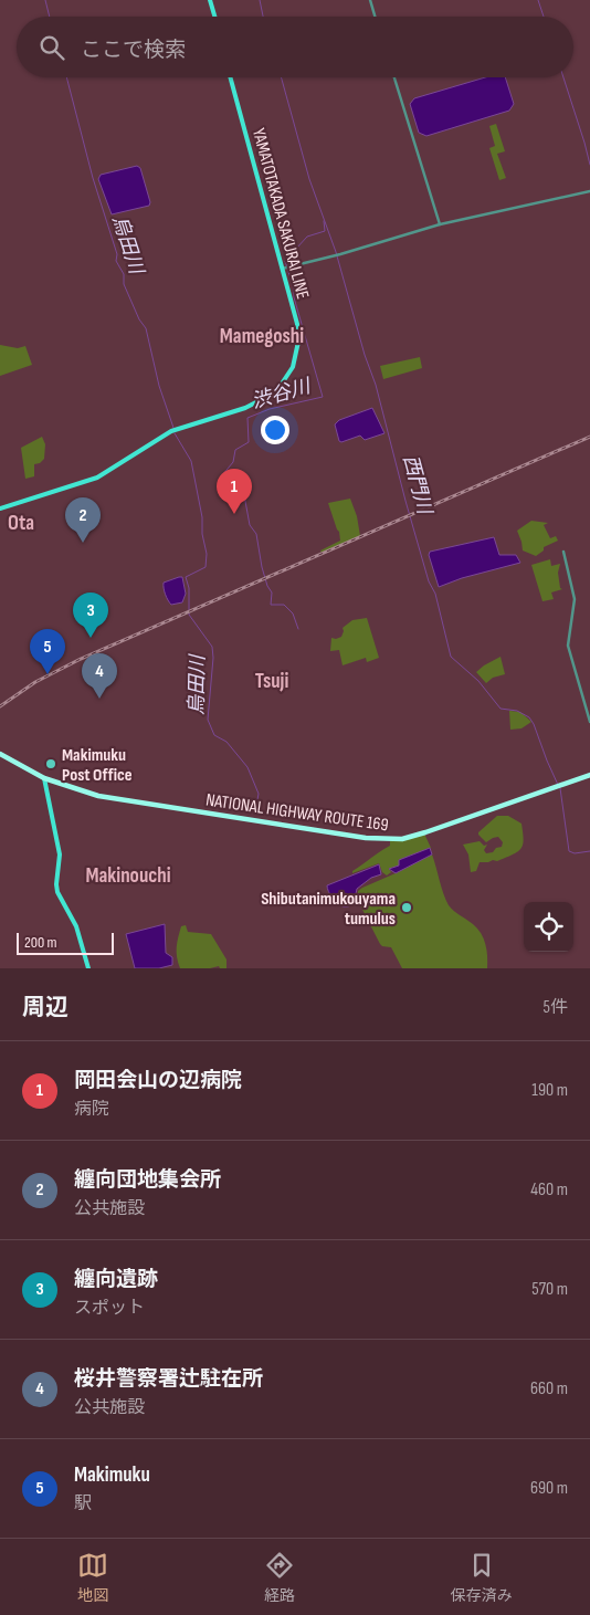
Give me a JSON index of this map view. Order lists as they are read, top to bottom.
{
  "streets": {
    "highway": ["NATIONAL HIGHWAY ROUTE 169"],
    "main road": ["YAMATOTAKADA SAKURAI LINE"]
  },
  "districts": [
    "Mamegoshi",
    "Ota",
    "Tsuji",
    "Makinouchi"
  ],
  "water": ["烏田川", "渋谷川", "西門川"],
  "places": ["Makimuku Post Office", "Shibutanimukouyama tumulus"],
  "scale_bar": "200 m",
  "page": {
    "search": "ここで検索",
    "pins": [
      "1",
      "2",
      "3",
      "5",
      "4"
    ],
    "scale": "200 m",
    "heading": ["周辺", "5件"],
    "list": [
      {
        "mark": "1",
        "name": "岡田会山の辺病院",
        "note": "病院",
        "value": "190 m"
      },
      {
        "mark": "2",
        "name": "纏向団地集会所",
        "note": "公共施設",
        "value": "460 m"
      },
      {
        "mark": "3",
        "name": "纏向遺跡",
        "note": "スポット",
        "value": "570 m"
      },
      {
        "mark": "4",
        "name": "桜井警察署辻駐在所",
        "note": "公共施設",
        "value": "660 m"
      },
      {
        "mark": "5",
        "name": "Makimuku",
        "note": "駅",
        "value": "690 m"
      }
    ],
    "nav": ["地図", "経路", "保存済み"]
  }
}
